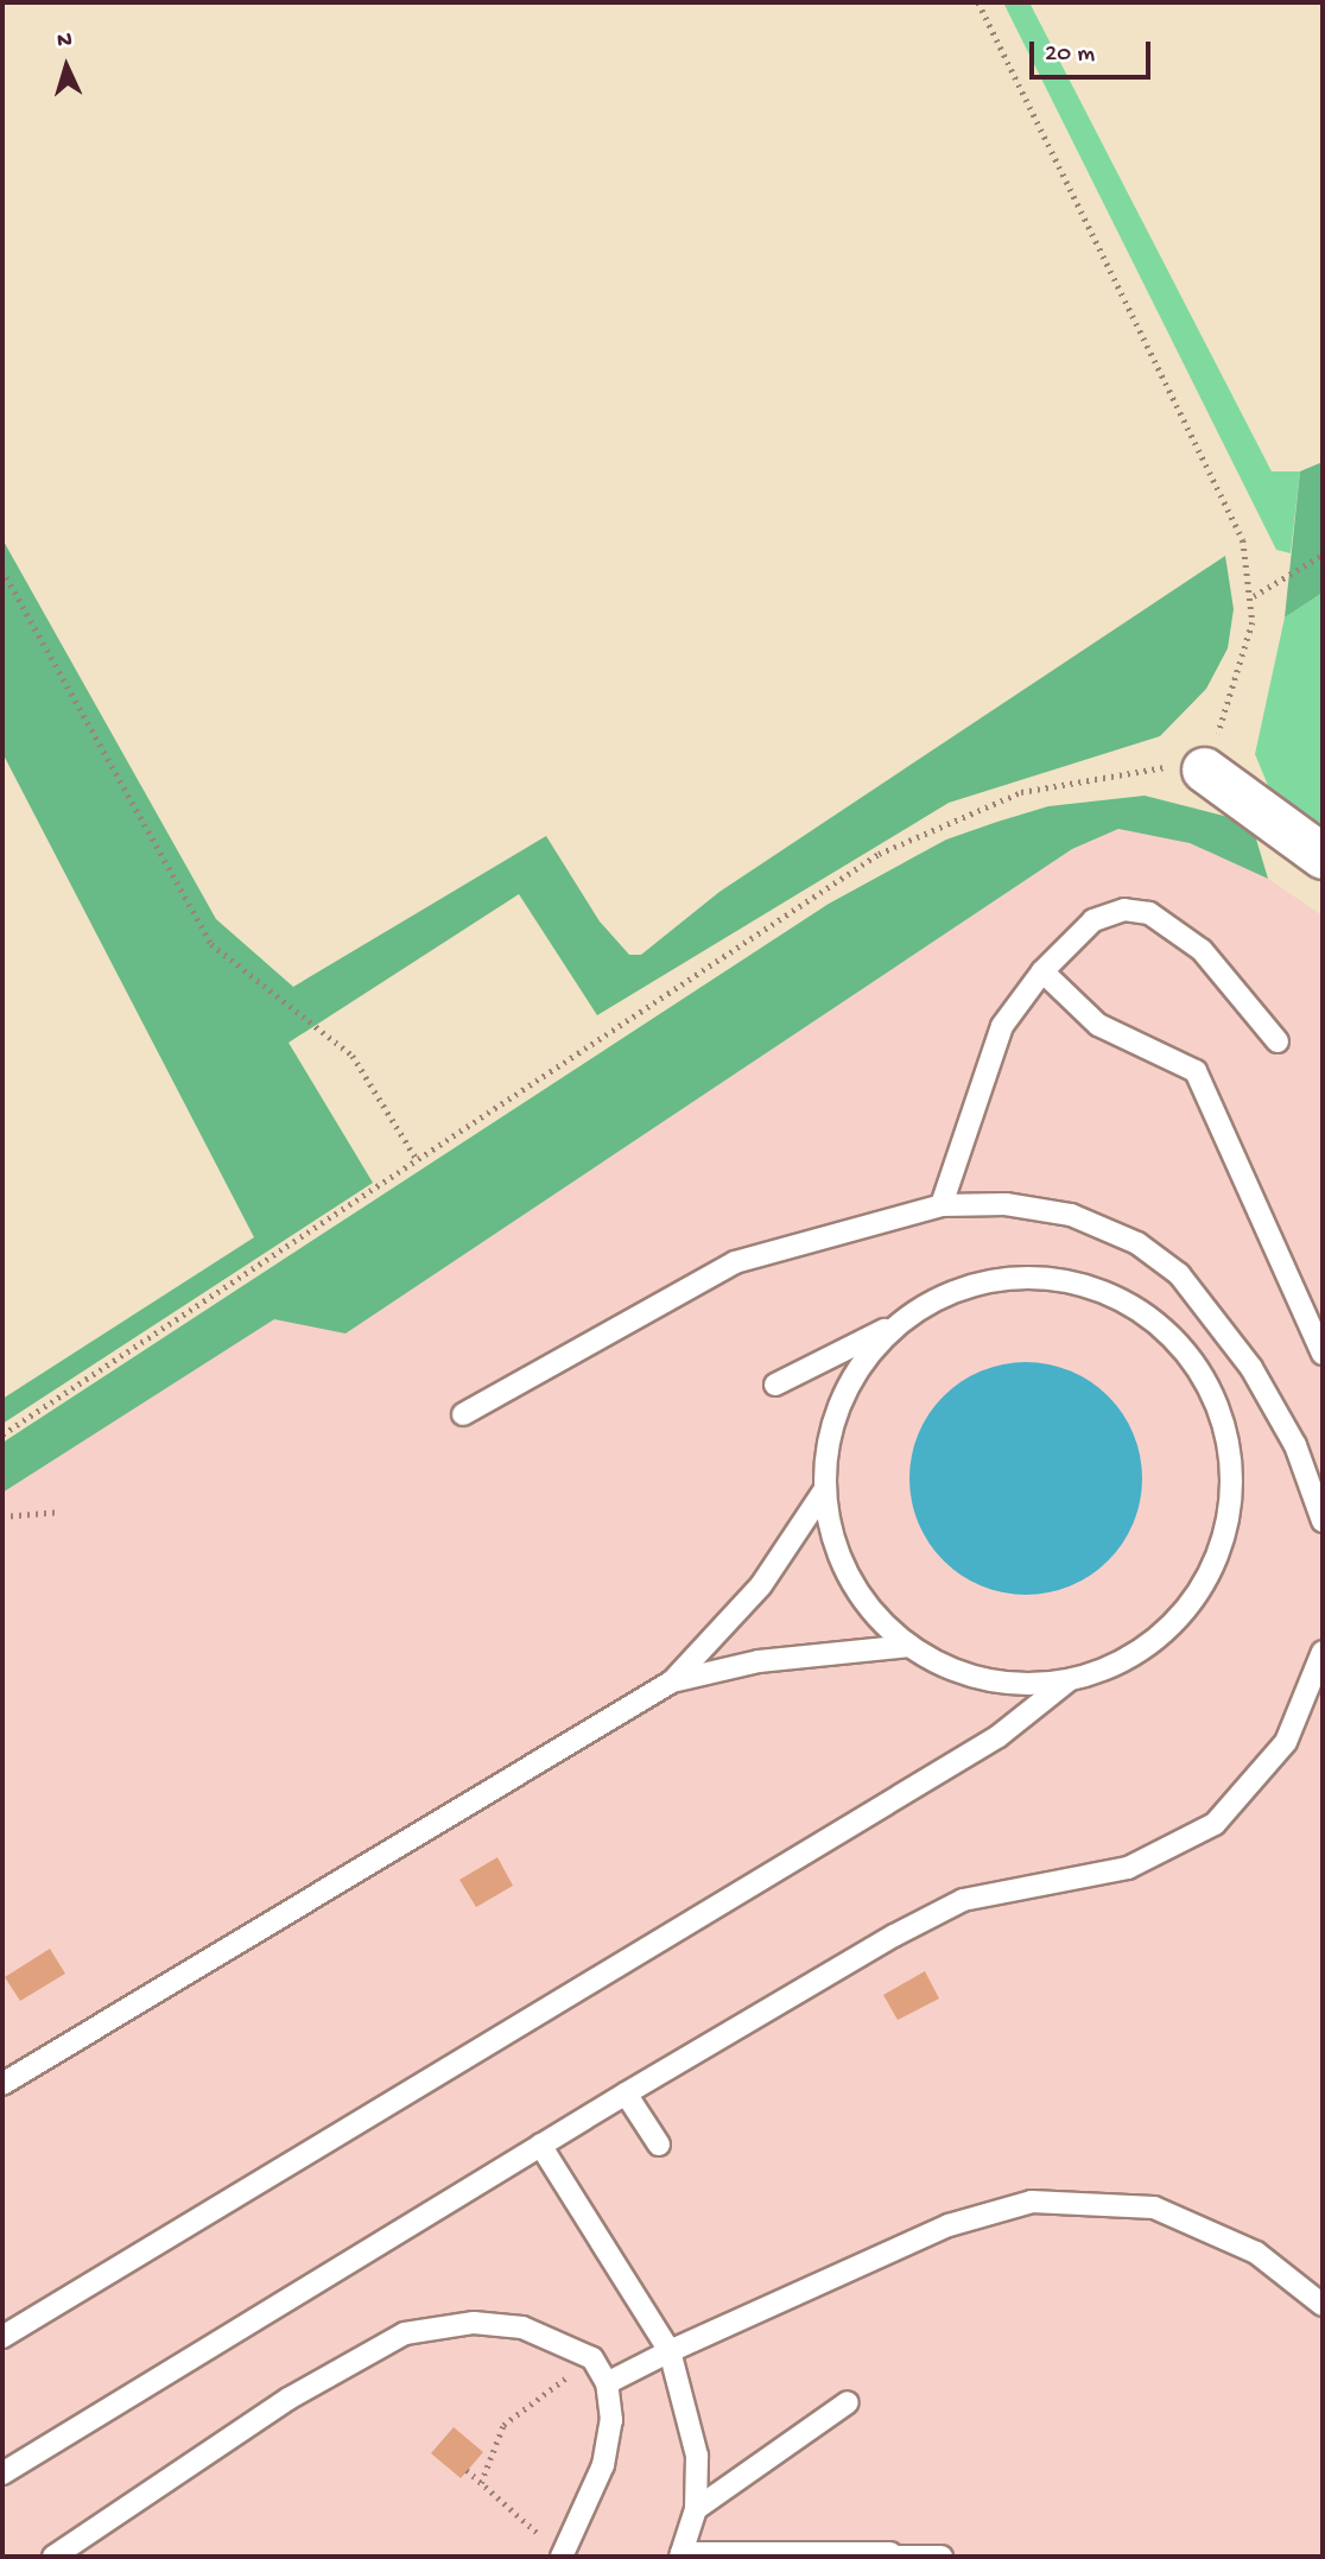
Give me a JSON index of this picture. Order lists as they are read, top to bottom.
{
  "scale_bar": "20 m",
  "north": "top"
}
